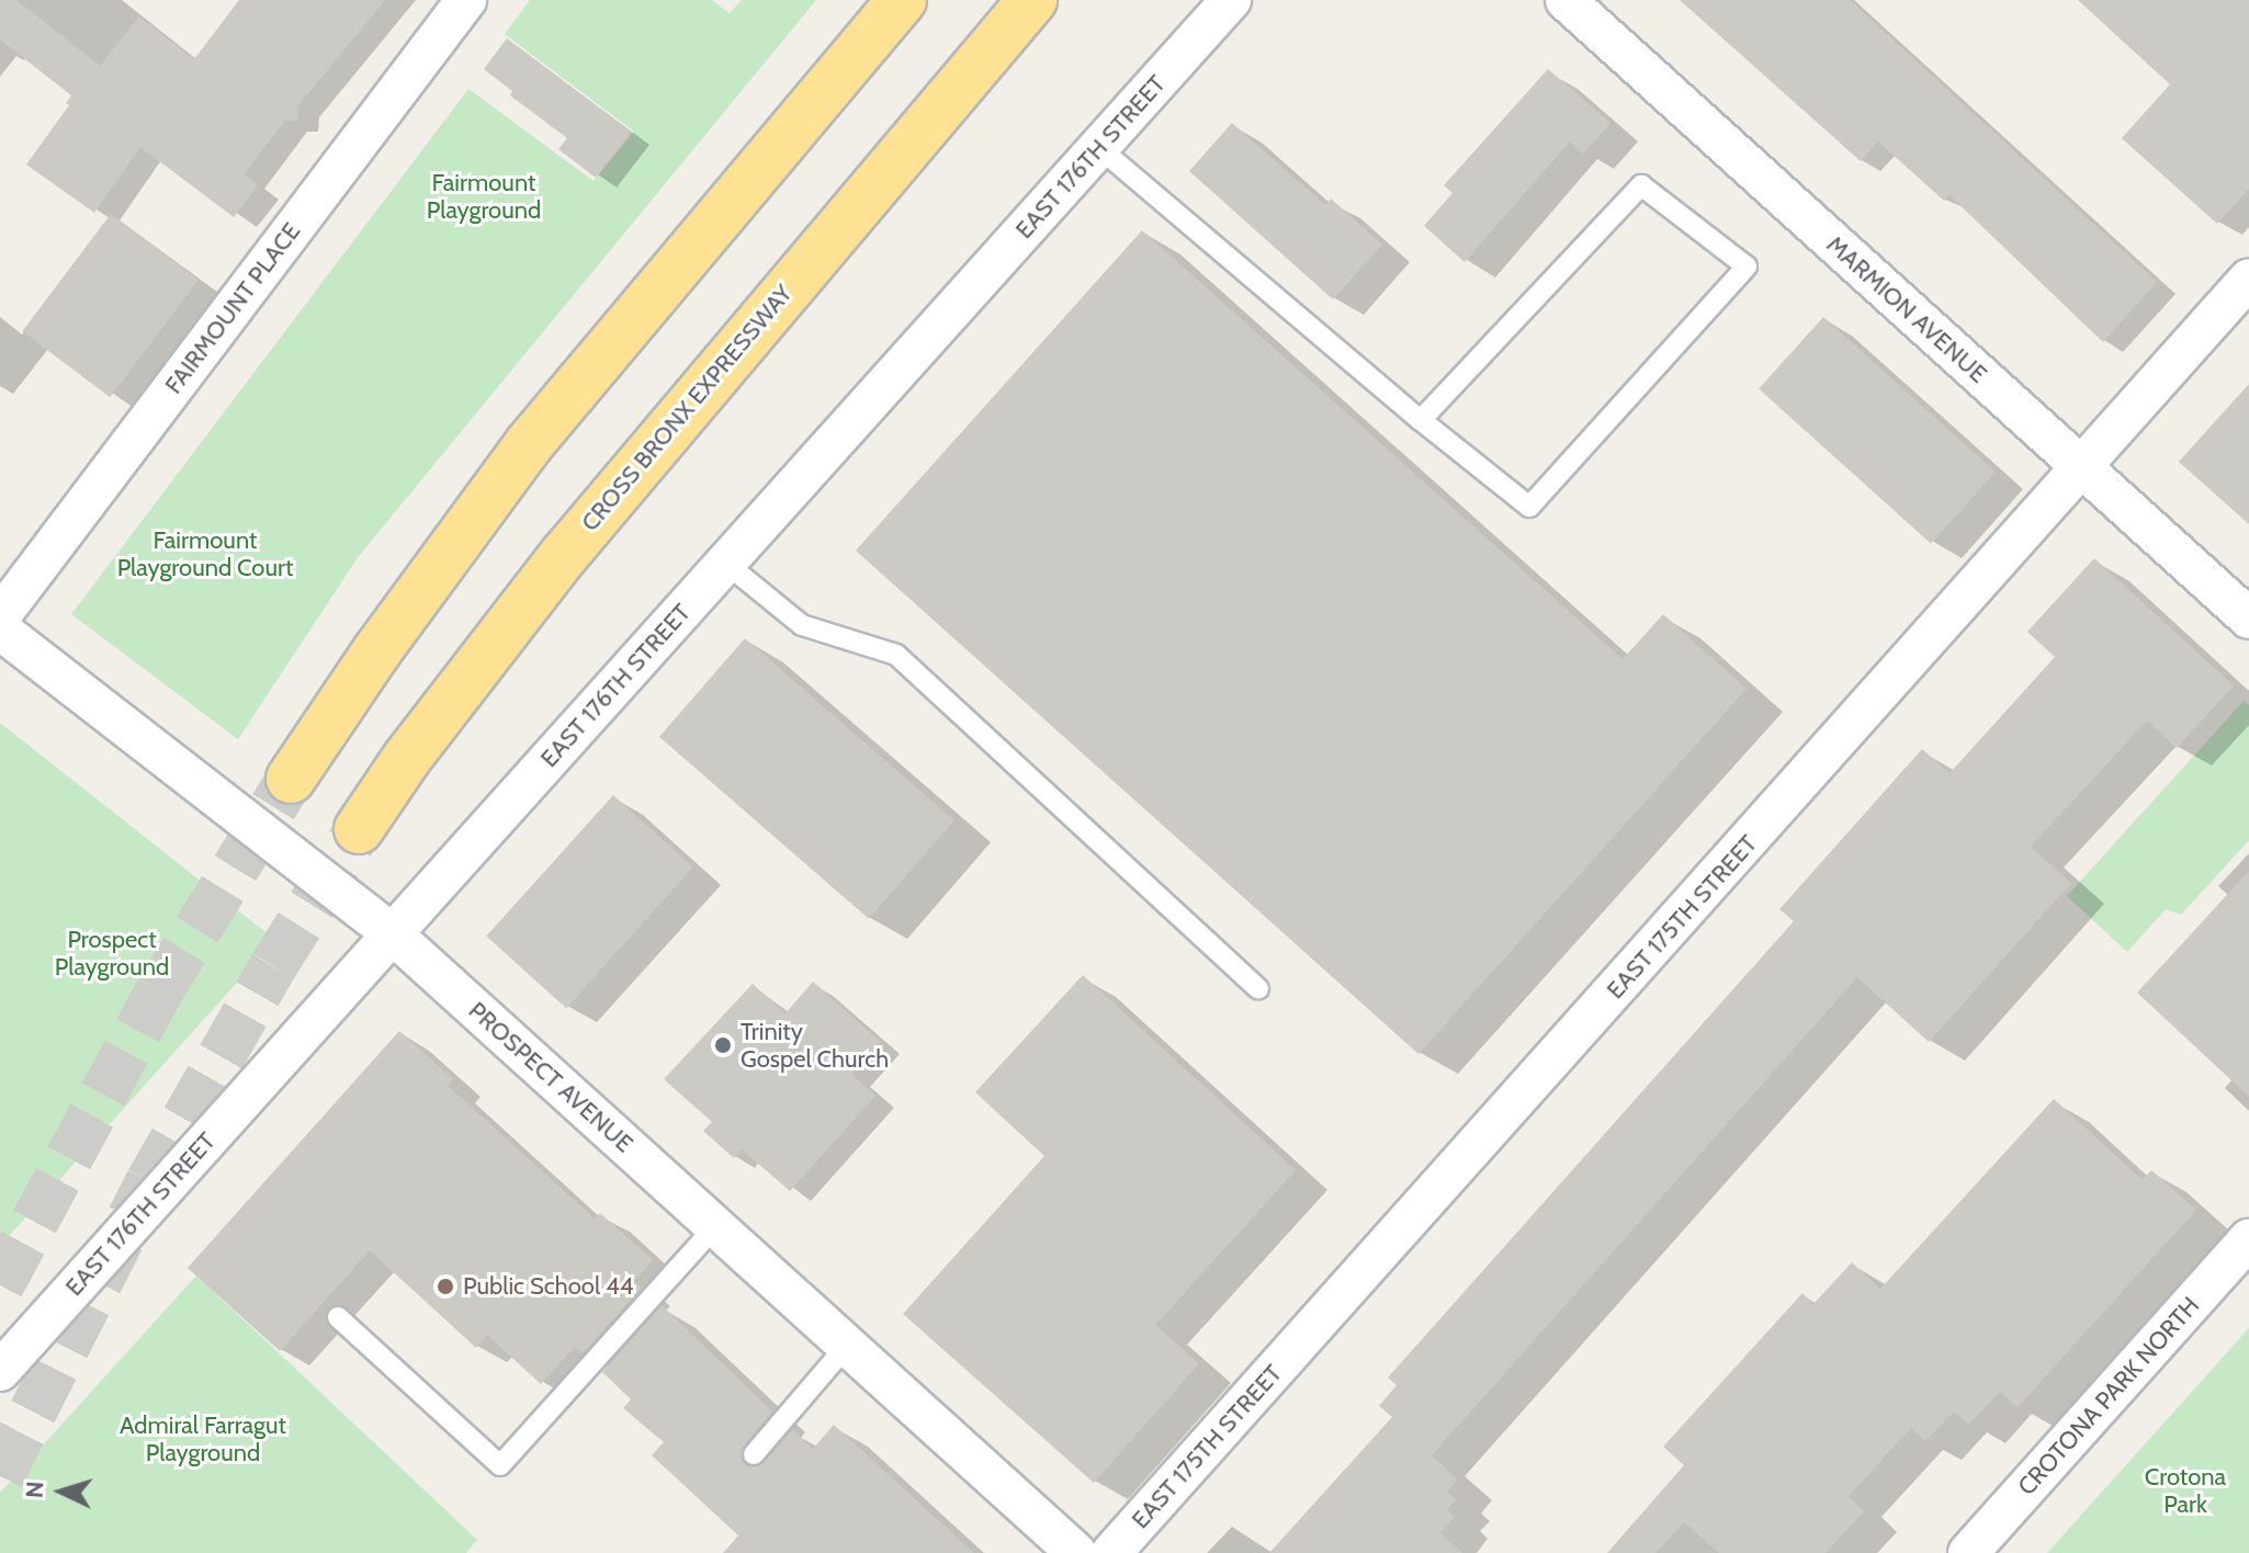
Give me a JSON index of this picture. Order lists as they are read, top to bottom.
{
  "streets": {
    "highway": ["CROSS BRONX EXPRESSWAY"],
    "street": [
      "EAST 176TH STREET",
      "FAIRMOUNT PLACE",
      "MARMION AVENUE",
      "EAST 175TH STREET",
      "PROSPECT AVENUE",
      "CROTONA PARK NORTH"
    ]
  },
  "crossings": [
    ["EAST 176TH STREET", "PROSPECT AVENUE"],
    ["MARMION AVENUE", "EAST 175TH STREET"]
  ],
  "parks": [
    "Fairmount Playground",
    "Fairmount Playground Court",
    "Prospect Playground",
    "Admiral Farragut Playground",
    "Crotona Park"
  ],
  "places": ["Trinity Gospel Church", "Public School 44"],
  "north": "left"
}
